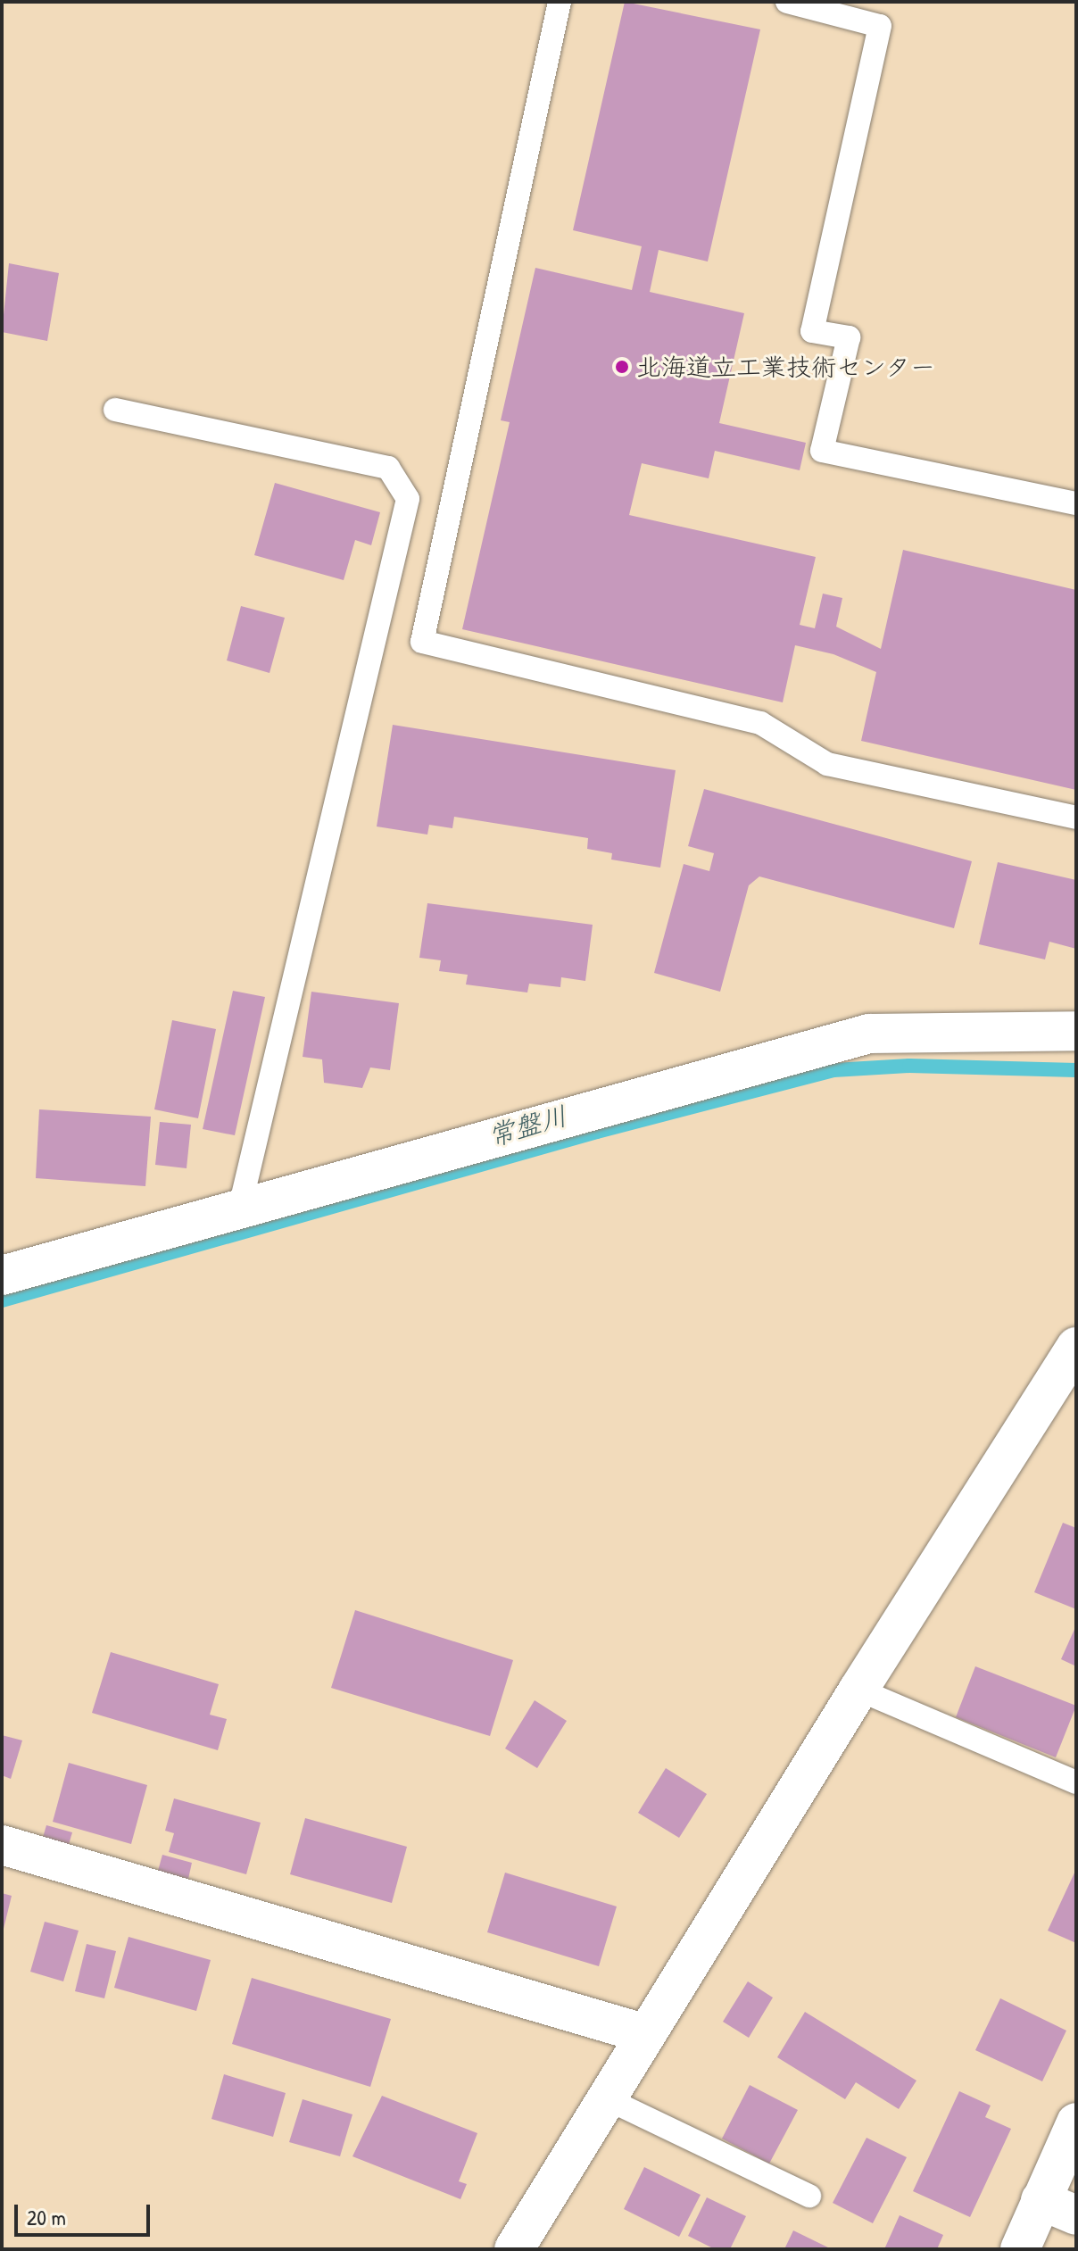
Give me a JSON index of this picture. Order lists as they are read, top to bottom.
{
  "water": ["常盤川"],
  "places": ["北海道立工業技術センター"],
  "scale_bar": "20 m"
}
